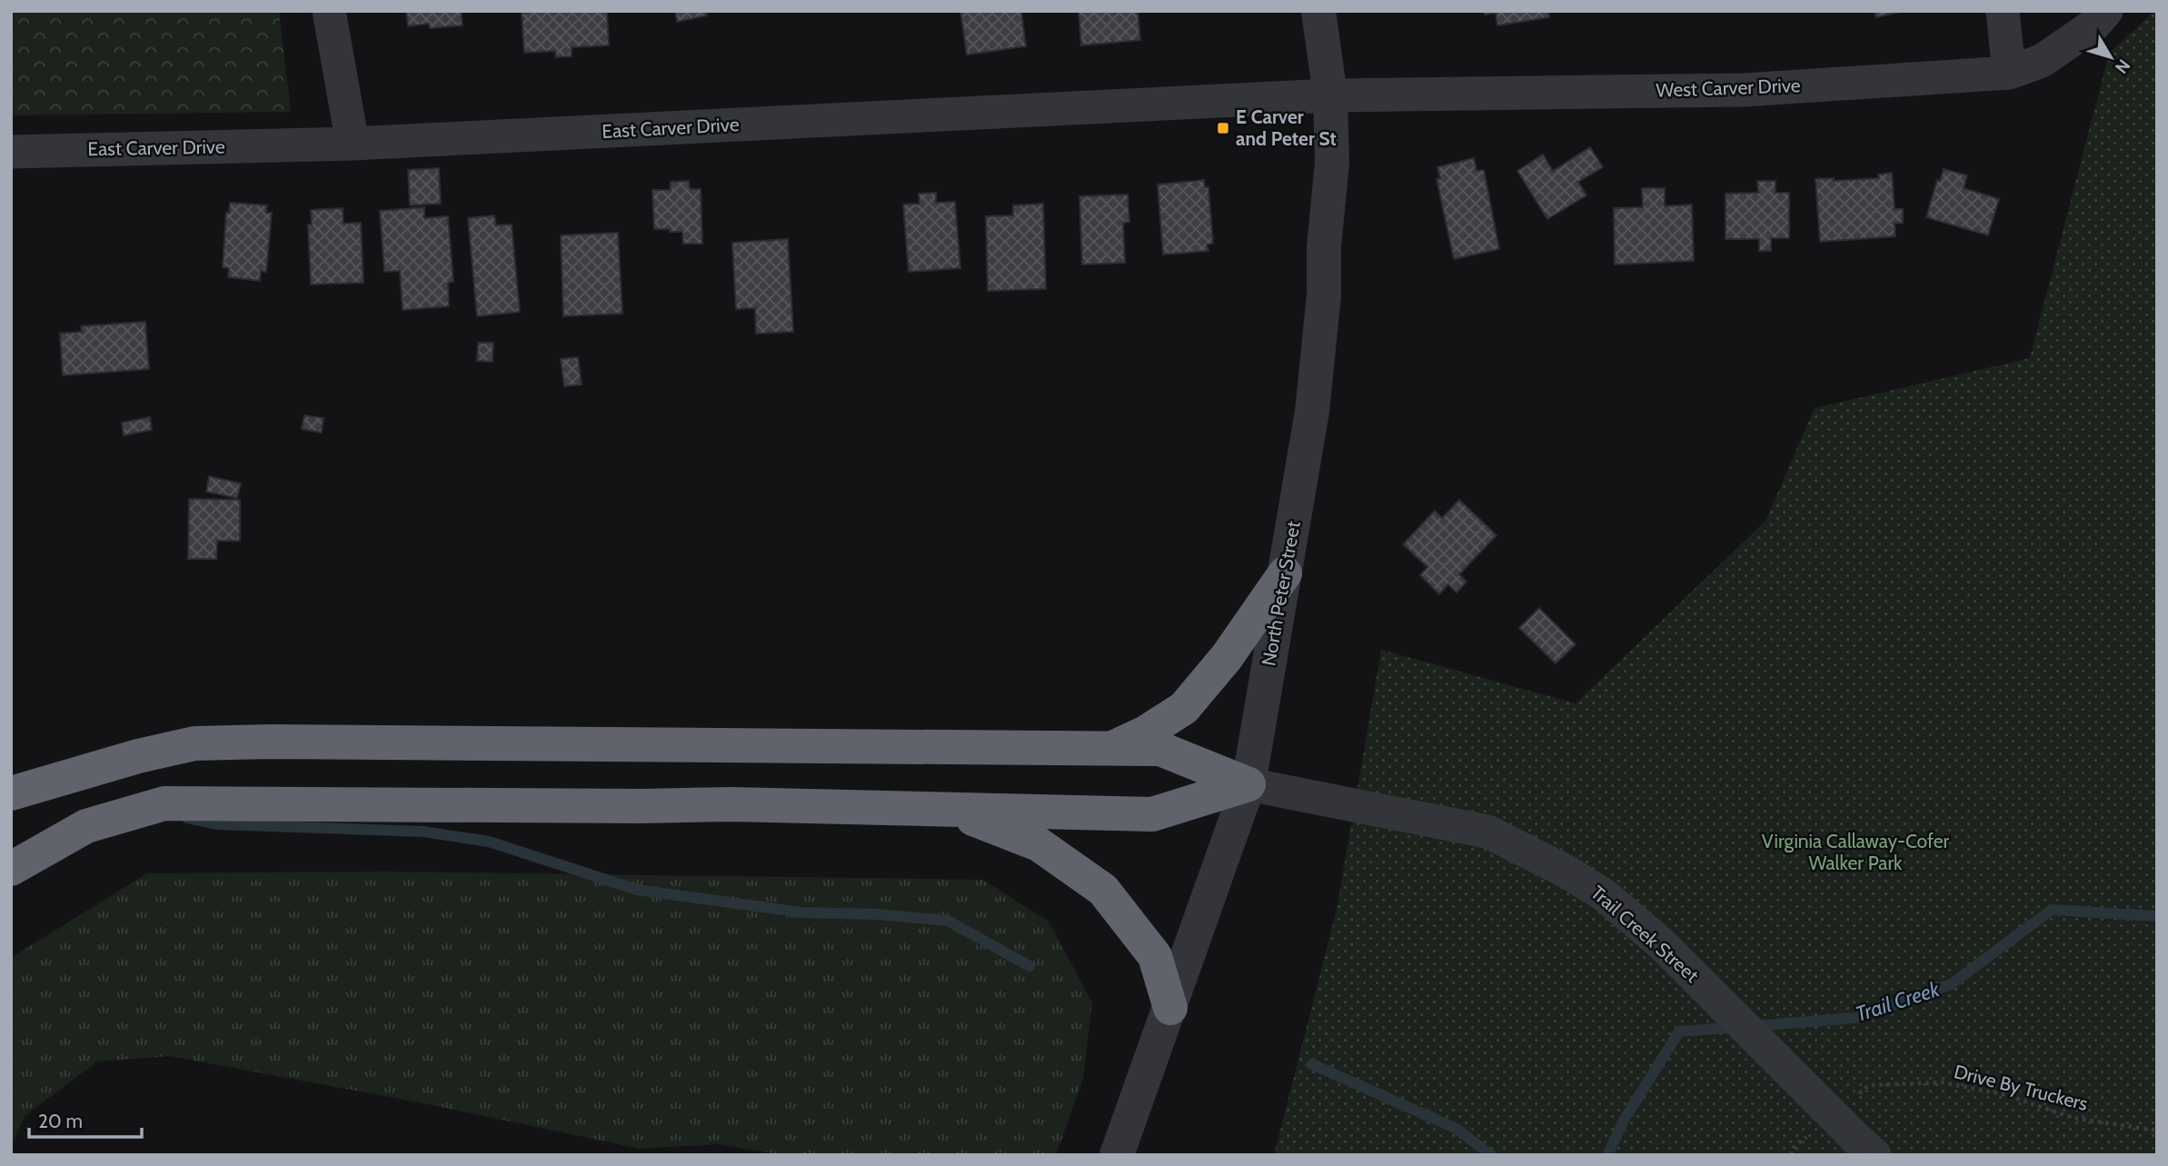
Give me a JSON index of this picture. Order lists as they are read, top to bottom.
{
  "streets": {
    "street": [
      "West Carver Drive",
      "East Carver Drive",
      "North Peter Street",
      "Trail Creek Street"
    ],
    "path": ["Drive By Truckers"]
  },
  "crossings": [
    ["West Carver Drive", "East Carver Drive"],
    ["West Carver Drive", "North Peter Street"],
    ["East Carver Drive", "North Peter Street"],
    ["North Peter Street", "Trail Creek Street"]
  ],
  "water": ["Trail Creek"],
  "parks": ["Virginia Callaway-Cofer Walker Park"],
  "places": {
    "transit": ["E Carver and Peter St"]
  },
  "scale_bar": "20 m",
  "north": "bottom right"
}
